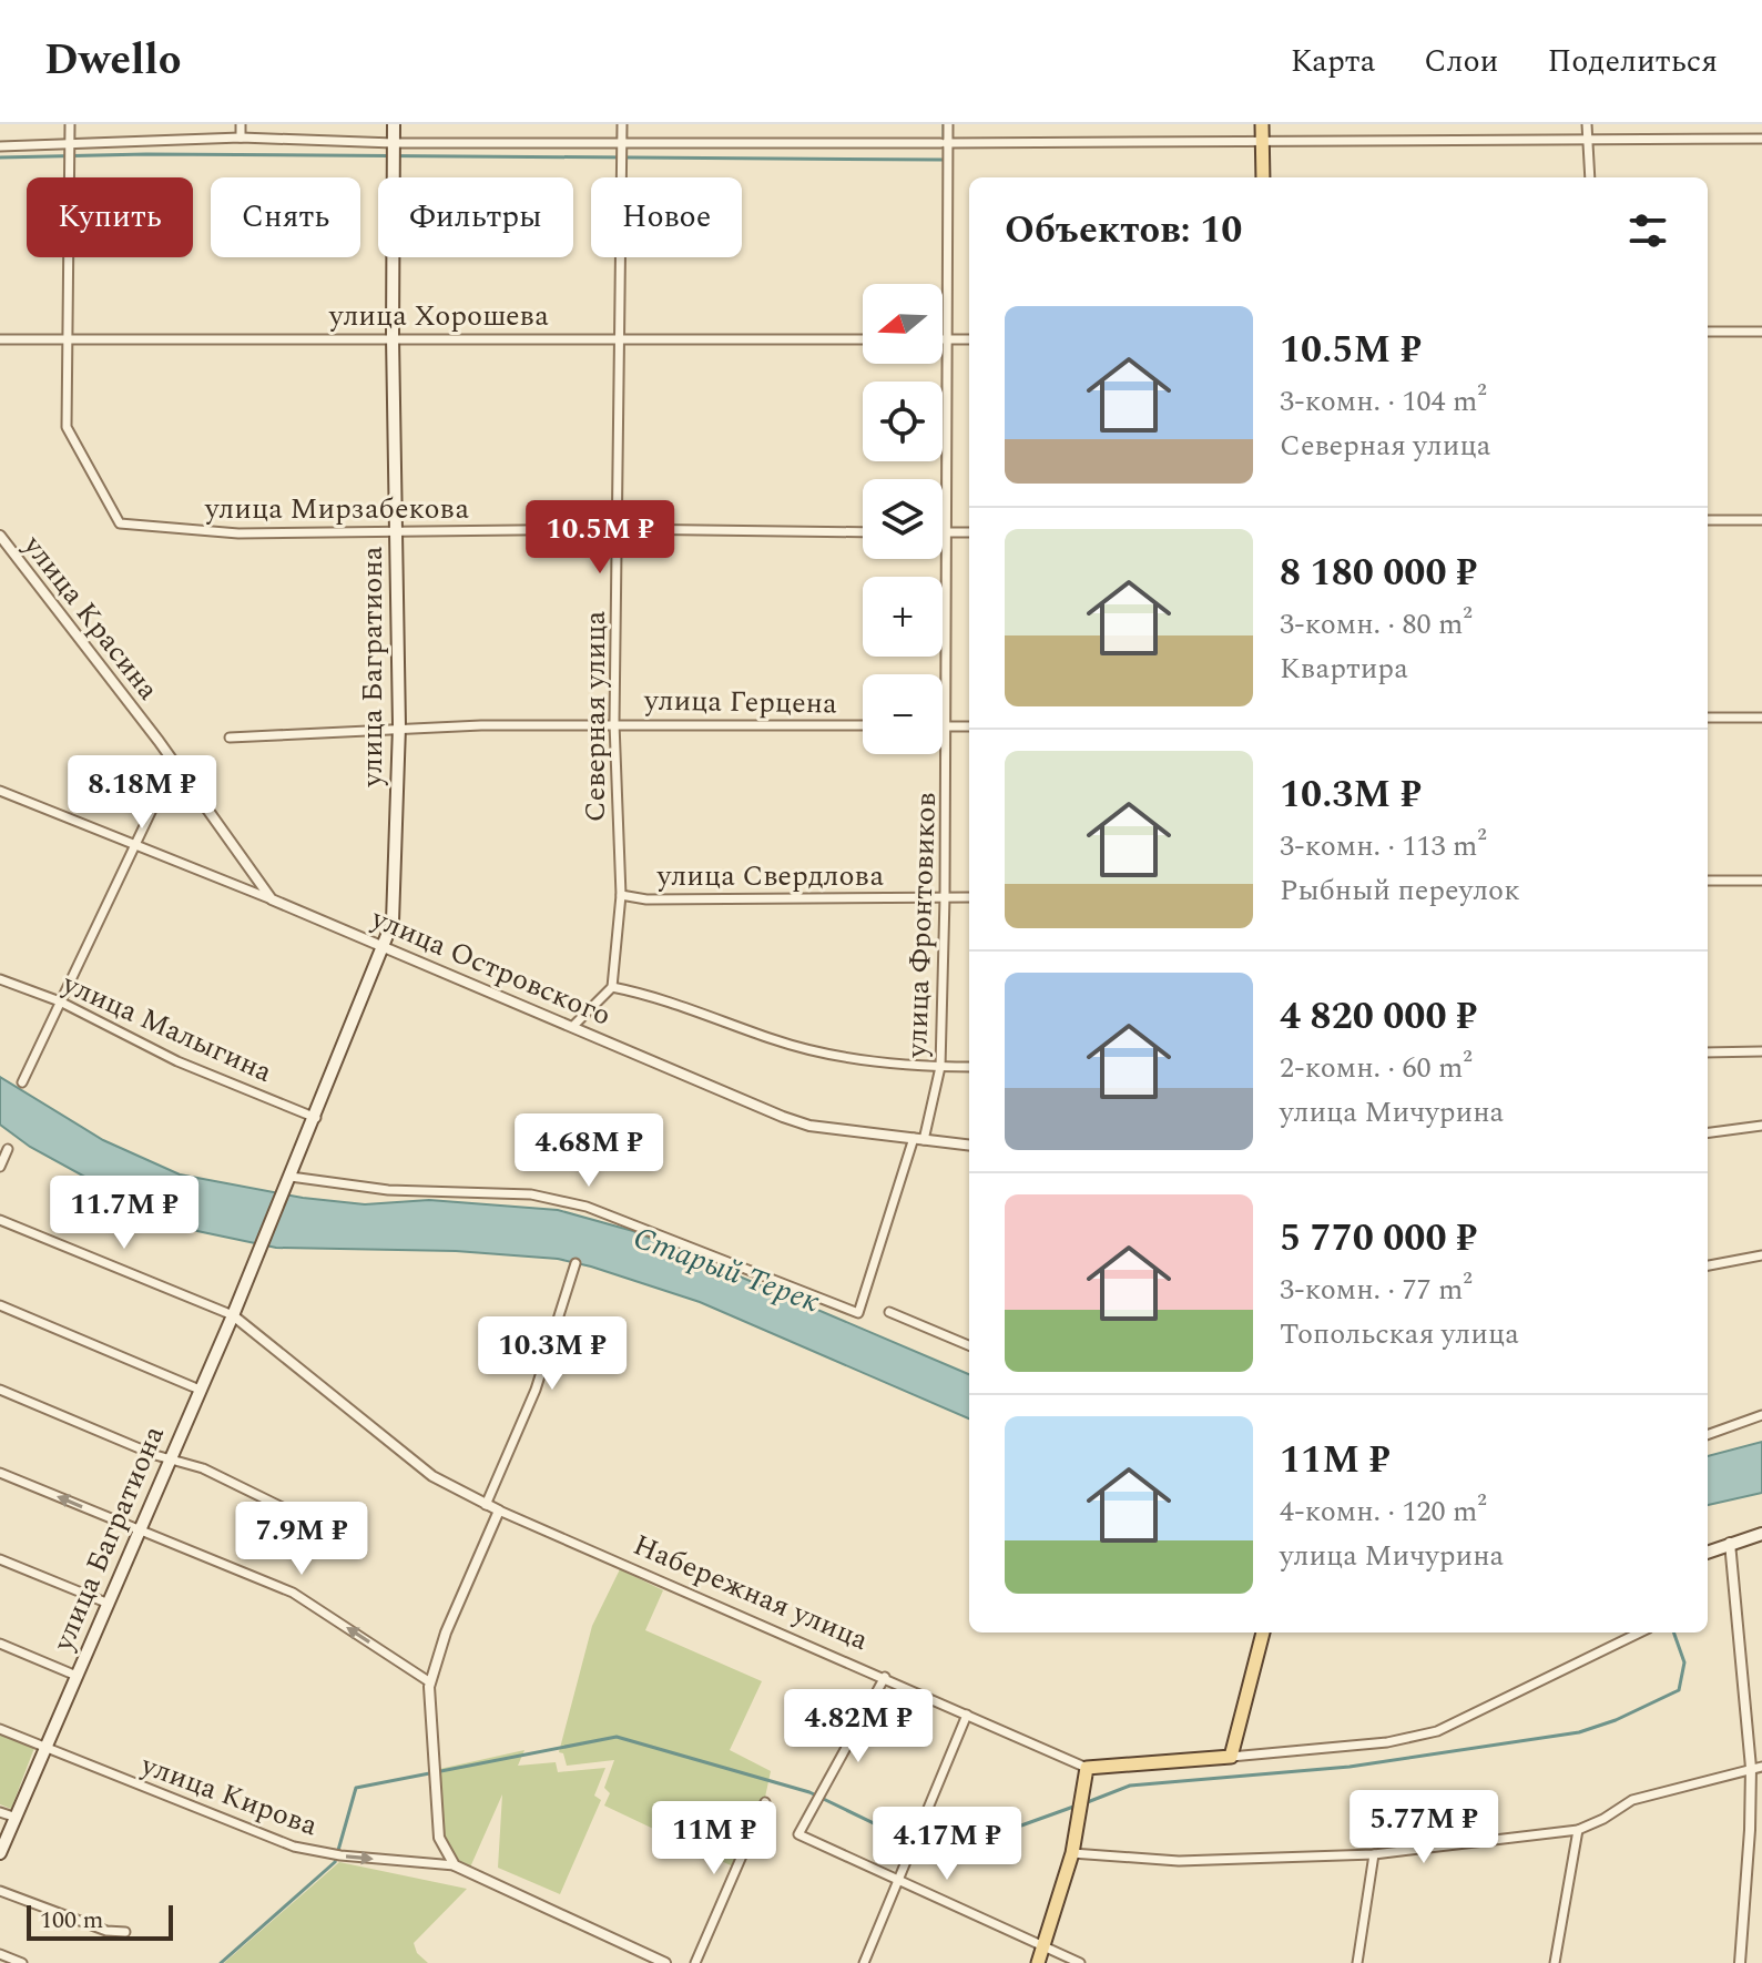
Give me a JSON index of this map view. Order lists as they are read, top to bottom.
{
  "streets": {
    "main road": ["улица Багратиона", "Набережная улица"],
    "street": [
      "улица Хорошева",
      "улица Мирзабекова",
      "улица Красина",
      "улица Герцена",
      "Северная улица",
      "улица Свердлова",
      "улица Фронтовиков",
      "улица Островского",
      "улица Малыгина",
      "улица Кирова"
    ]
  },
  "crossings": [
    ["улица Хорошева", "улица Мирзабекова"],
    ["улица Хорошева", "улица Багратиона"],
    ["улица Хорошева", "Северная улица"],
    ["улица Мирзабекова", "улица Багратиона"],
    ["улица Мирзабекова", "Северная улица"],
    ["улица Красина", "улица Островского"],
    ["улица Багратиона", "улица Герцена"],
    ["улица Багратиона", "улица Фронтовиков"],
    ["улица Багратиона", "улица Островского"],
    ["улица Багратиона", "улица Малыгина"],
    ["улица Багратиона", "Набережная улица"],
    ["улица Багратиона", "улица Кирова"],
    ["улица Герцена", "Северная улица"],
    ["Северная улица", "улица Свердлова"],
    ["Северная улица", "улица Островского"],
    ["улица Свердлова", "улица Фронтовиков"],
    ["улица Фронтовиков", "улица Островского"]
  ],
  "one_way": ["улица Кирова"],
  "water": ["Старый Терек"],
  "scale_bar": "100 m",
  "north": "left",
  "page": {
    "header": "Dwello",
    "nav": ["Карта", "Слои", "Поделиться"],
    "chip": [
      "Купить",
      "Снять",
      "Фильтры",
      "Новое"
    ],
    "heading": "Объектов: 10",
    "map_buttons": ["+", "−"],
    "list": [
      {
        "name": "10.5M ₽",
        "note": "3-комн. · 104 m² · Северная улица"
      },
      {
        "name": "8 180 000 ₽",
        "note": "3-комн. · 80 m² · Квартира"
      },
      {
        "name": "10.3M ₽",
        "note": "3-комн. · 113 m² · Рыбный переулок"
      },
      {
        "name": "4 820 000 ₽",
        "note": "2-комн. · 60 m² · улица Мичурина"
      },
      {
        "name": "5 770 000 ₽",
        "note": "3-комн. · 77 m² · Топольская улица"
      },
      {
        "name": "11M ₽",
        "note": "4-комн. · 120 m² · улица Мичурина"
      }
    ],
    "price": [
      "10.5M ₽",
      "8.18M ₽",
      "4.68M ₽",
      "11.7M ₽",
      "10.3M ₽",
      "7.9M ₽",
      "4.82M ₽",
      "5.77M ₽",
      "11M ₽",
      "4.17M ₽"
    ],
    "scale": "100 m"
  }
}
